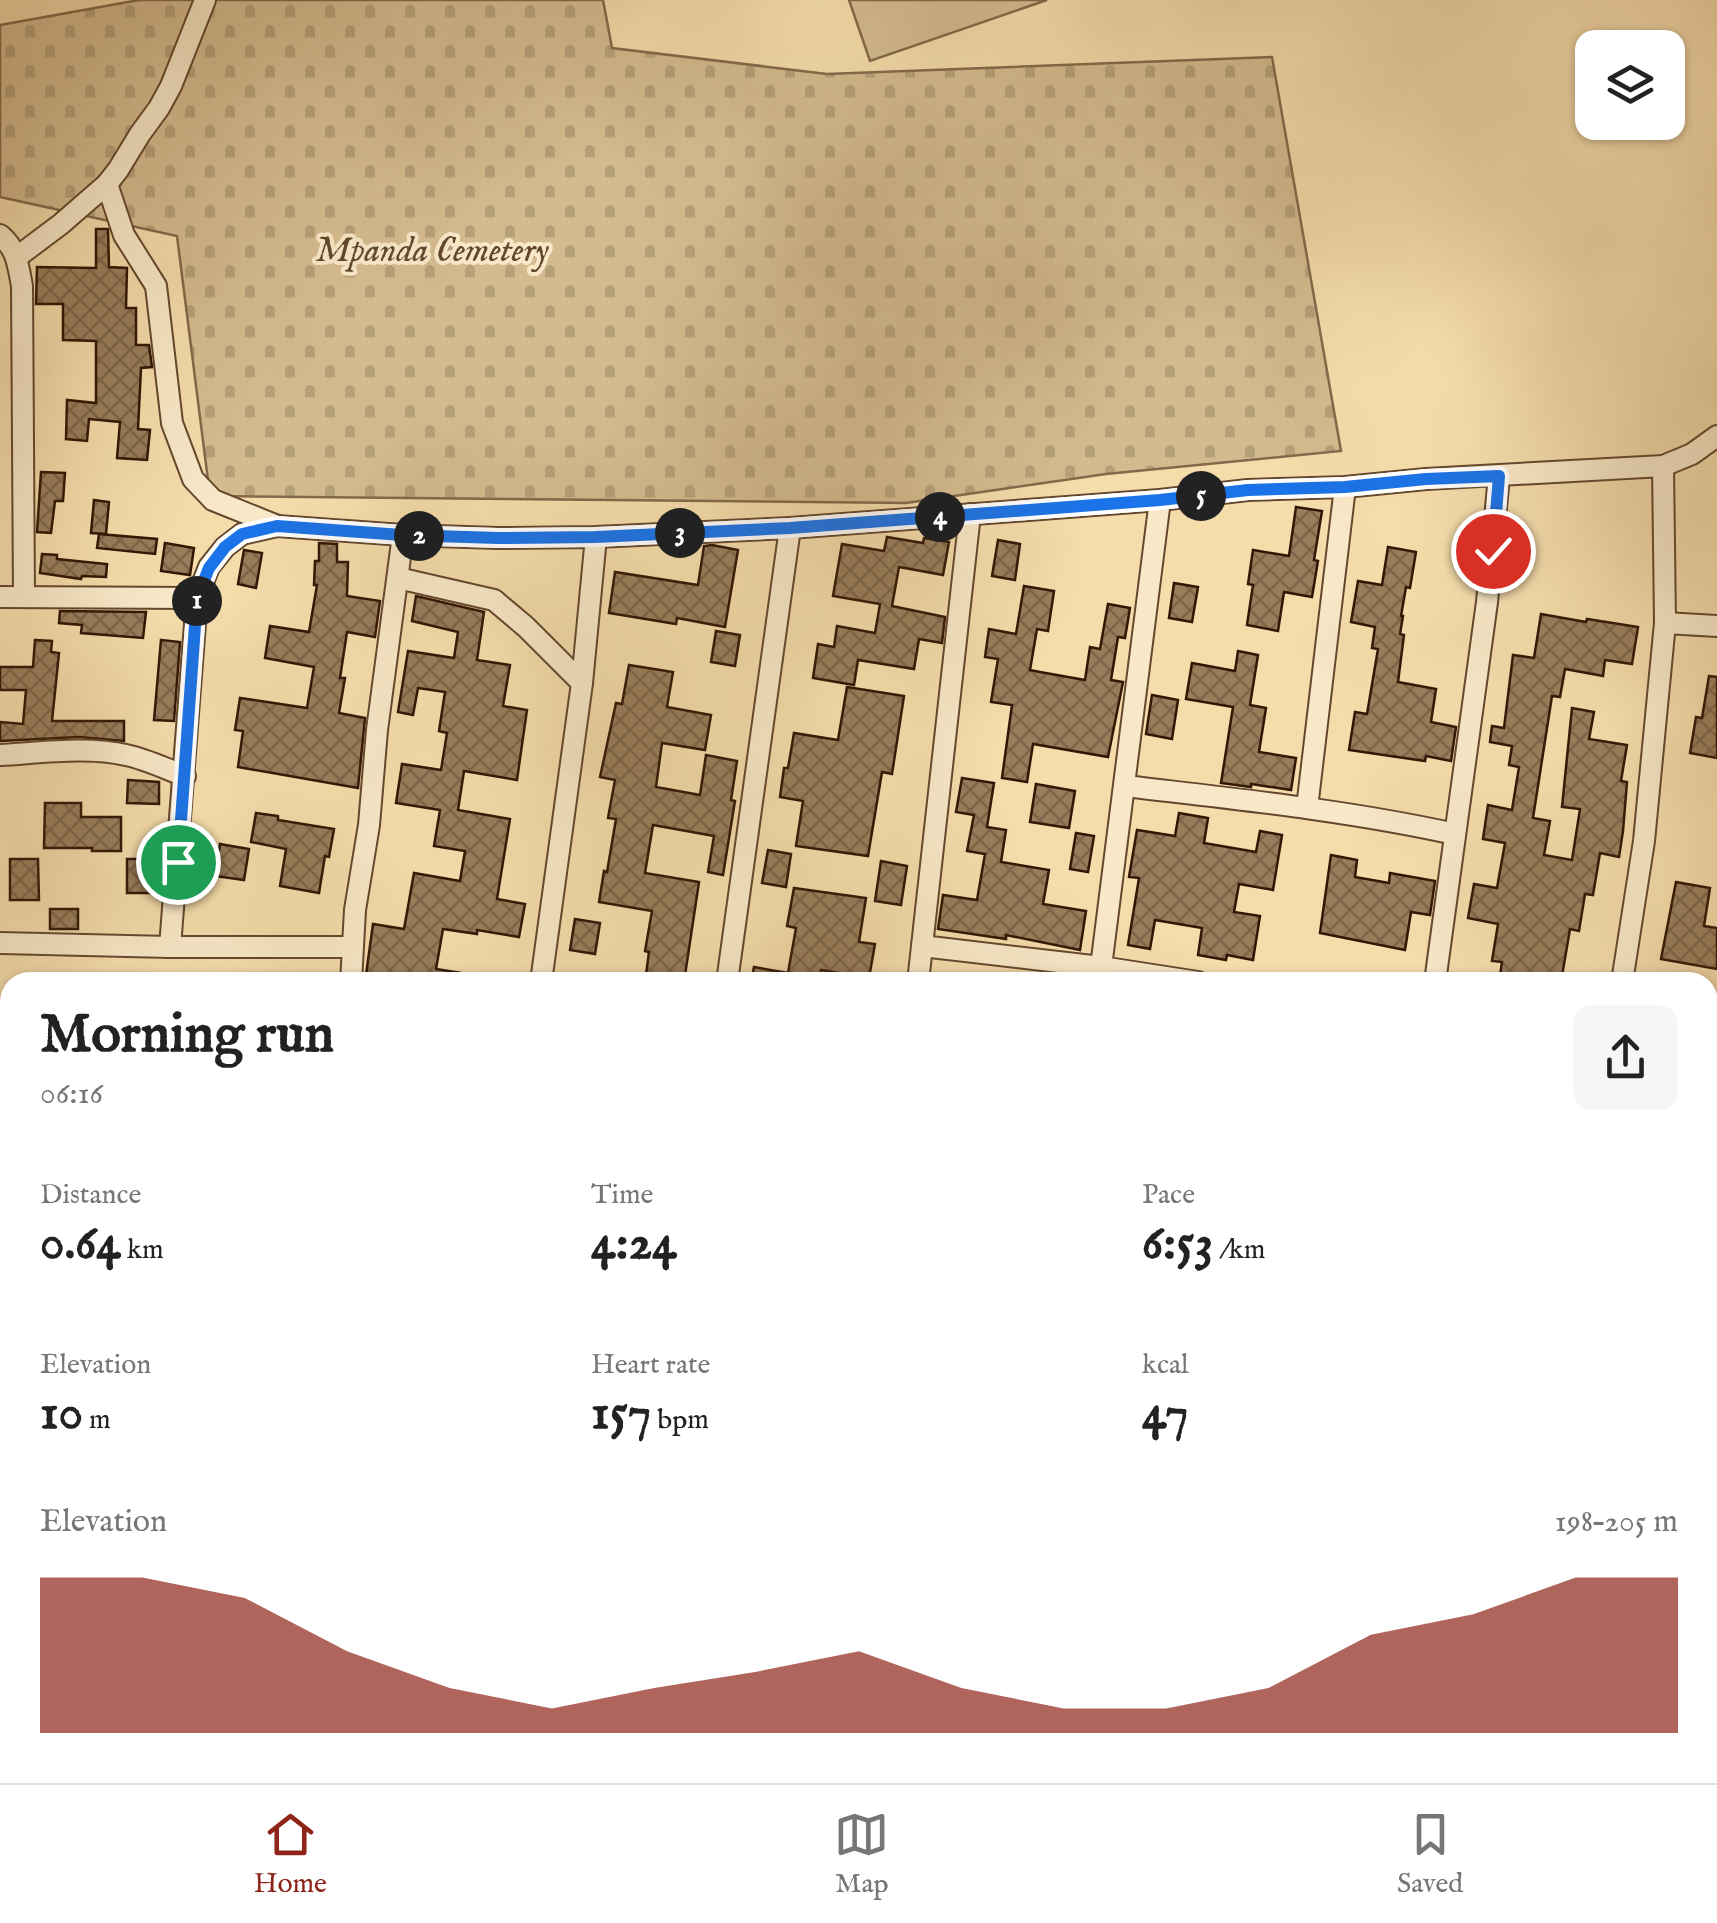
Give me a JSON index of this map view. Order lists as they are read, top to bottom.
{
  "parks": ["Mpanda Cemetery"],
  "page": {
    "pins": [
      "5",
      "4",
      "3",
      "2",
      "1"
    ],
    "heading": ["Morning run", "06:16"],
    "stats": [
      ["Distance", "0.64 km"],
      ["Time", "4:24"],
      ["Pace", "6:53 /km"],
      ["Elevation", "10 m"],
      ["Heart rate", "157 bpm"],
      ["kcal", "47"]
    ],
    "chart": ["Elevation", "198–205 m"],
    "tabs": ["Home", "Map", "Saved"]
  }
}
